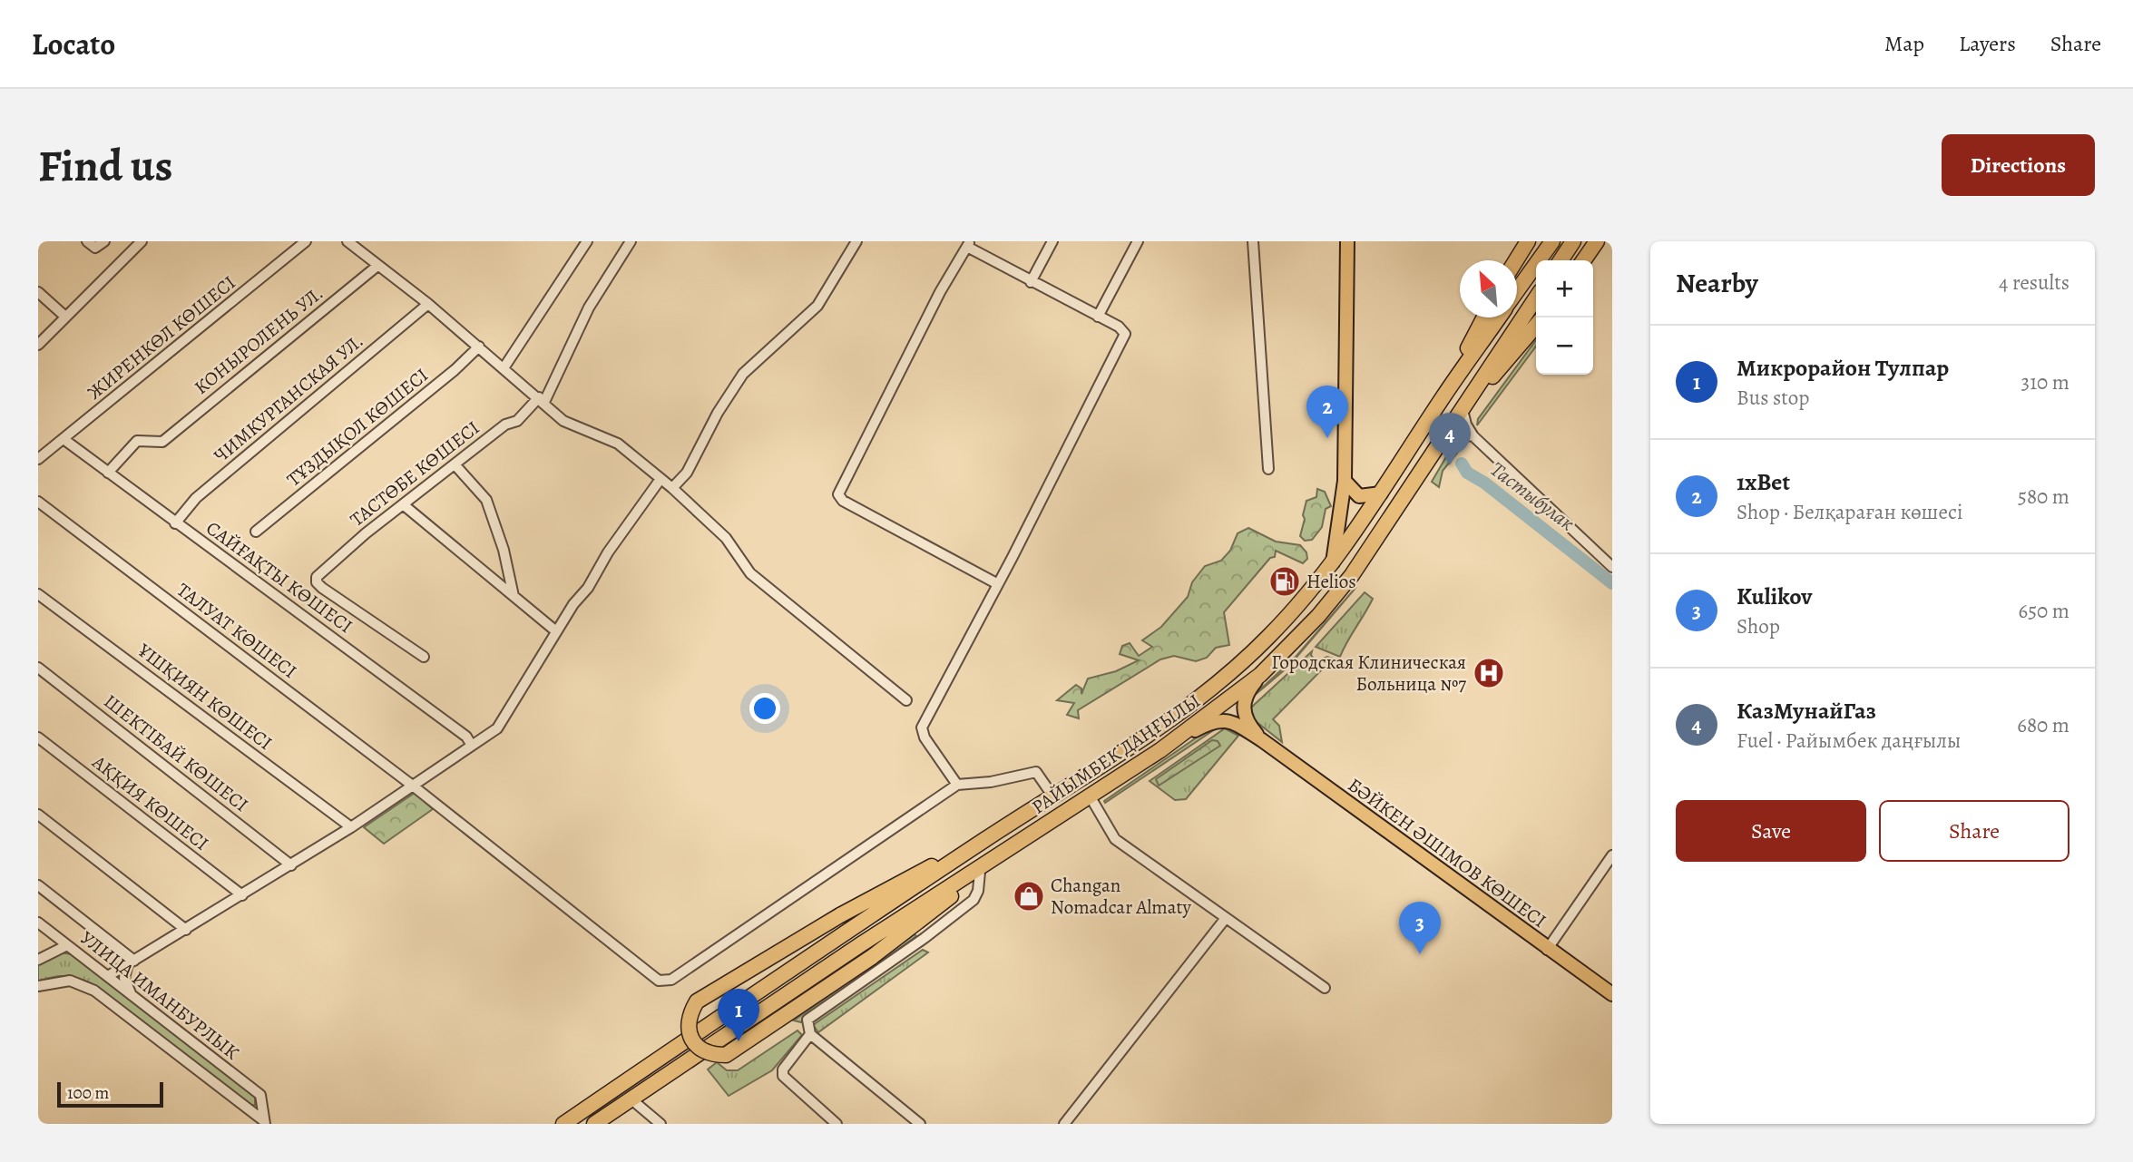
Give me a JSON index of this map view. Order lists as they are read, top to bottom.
{
  "streets": {
    "highway": ["РАЙЫМБЕК ДАҢҒЫЛЫ"],
    "main road": ["БӘЙКЕН ӘШІМОВ КӨШЕСІ"],
    "street": [
      "ЖИРЕНКӨЛ КӨШЕСІ",
      "КОНЫРОЛЕНЬ УЛ.",
      "ЧИМКУРГАНСКАЯ УЛ.",
      "ТҰЗДЫҚОЛ КӨШЕСІ",
      "ТАСТӨБЕ КӨШЕСІ",
      "САЙҒАҚТЫ КӨШЕСІ",
      "ТАЛУАТ КӨШЕСІ",
      "ҰШҚИЯН КӨШЕСІ",
      "ШЕКТІБАЙ КӨШЕСІ",
      "АҚҚИЯ КӨШЕСІ",
      "УЛИЦА ИМАНБУРЛЫК"
    ]
  },
  "crossings": [
    ["ЖИРЕНКӨЛ КӨШЕСІ", "САЙҒАҚТЫ КӨШЕСІ"],
    ["КОНЫРОЛЕНЬ УЛ.", "САЙҒАҚТЫ КӨШЕСІ"],
    ["ЧИМКУРГАНСКАЯ УЛ.", "САЙҒАҚТЫ КӨШЕСІ"],
    ["РАЙЫМБЕК ДАҢҒЫЛЫ", "БӘЙКЕН ӘШІМОВ КӨШЕСІ"]
  ],
  "water": ["Тастыбулак"],
  "places": {
    "fuel station": ["Helios"],
    "hospital": ["Городская Клиническая Больница №7"],
    "shop": ["Changan Nomadcar Almaty"]
  },
  "scale_bar": "100 m",
  "north": "top left",
  "page": {
    "header": "Locato",
    "nav": ["Map", "Layers", "Share"],
    "buttons": [
      "Directions",
      ["Save", "Share"]
    ],
    "title": "Find us",
    "heading": ["Nearby", "4 results"],
    "map_buttons": ["+", "−"],
    "list": [
      {
        "mark": "1",
        "name": "Микрорайон Тулпар",
        "note": "Bus stop",
        "value": "310 m"
      },
      {
        "mark": "2",
        "name": "1xBet",
        "note": "Shop · Белқараған көшесі",
        "value": "580 m"
      },
      {
        "mark": "3",
        "name": "Kulikov",
        "note": "Shop",
        "value": "650 m"
      },
      {
        "mark": "4",
        "name": "КазМунайГаз",
        "note": "Fuel · Райымбек даңғылы",
        "value": "680 m"
      }
    ],
    "pins": [
      "2",
      "4",
      "3",
      "1"
    ],
    "scale": "100 m"
  }
}
